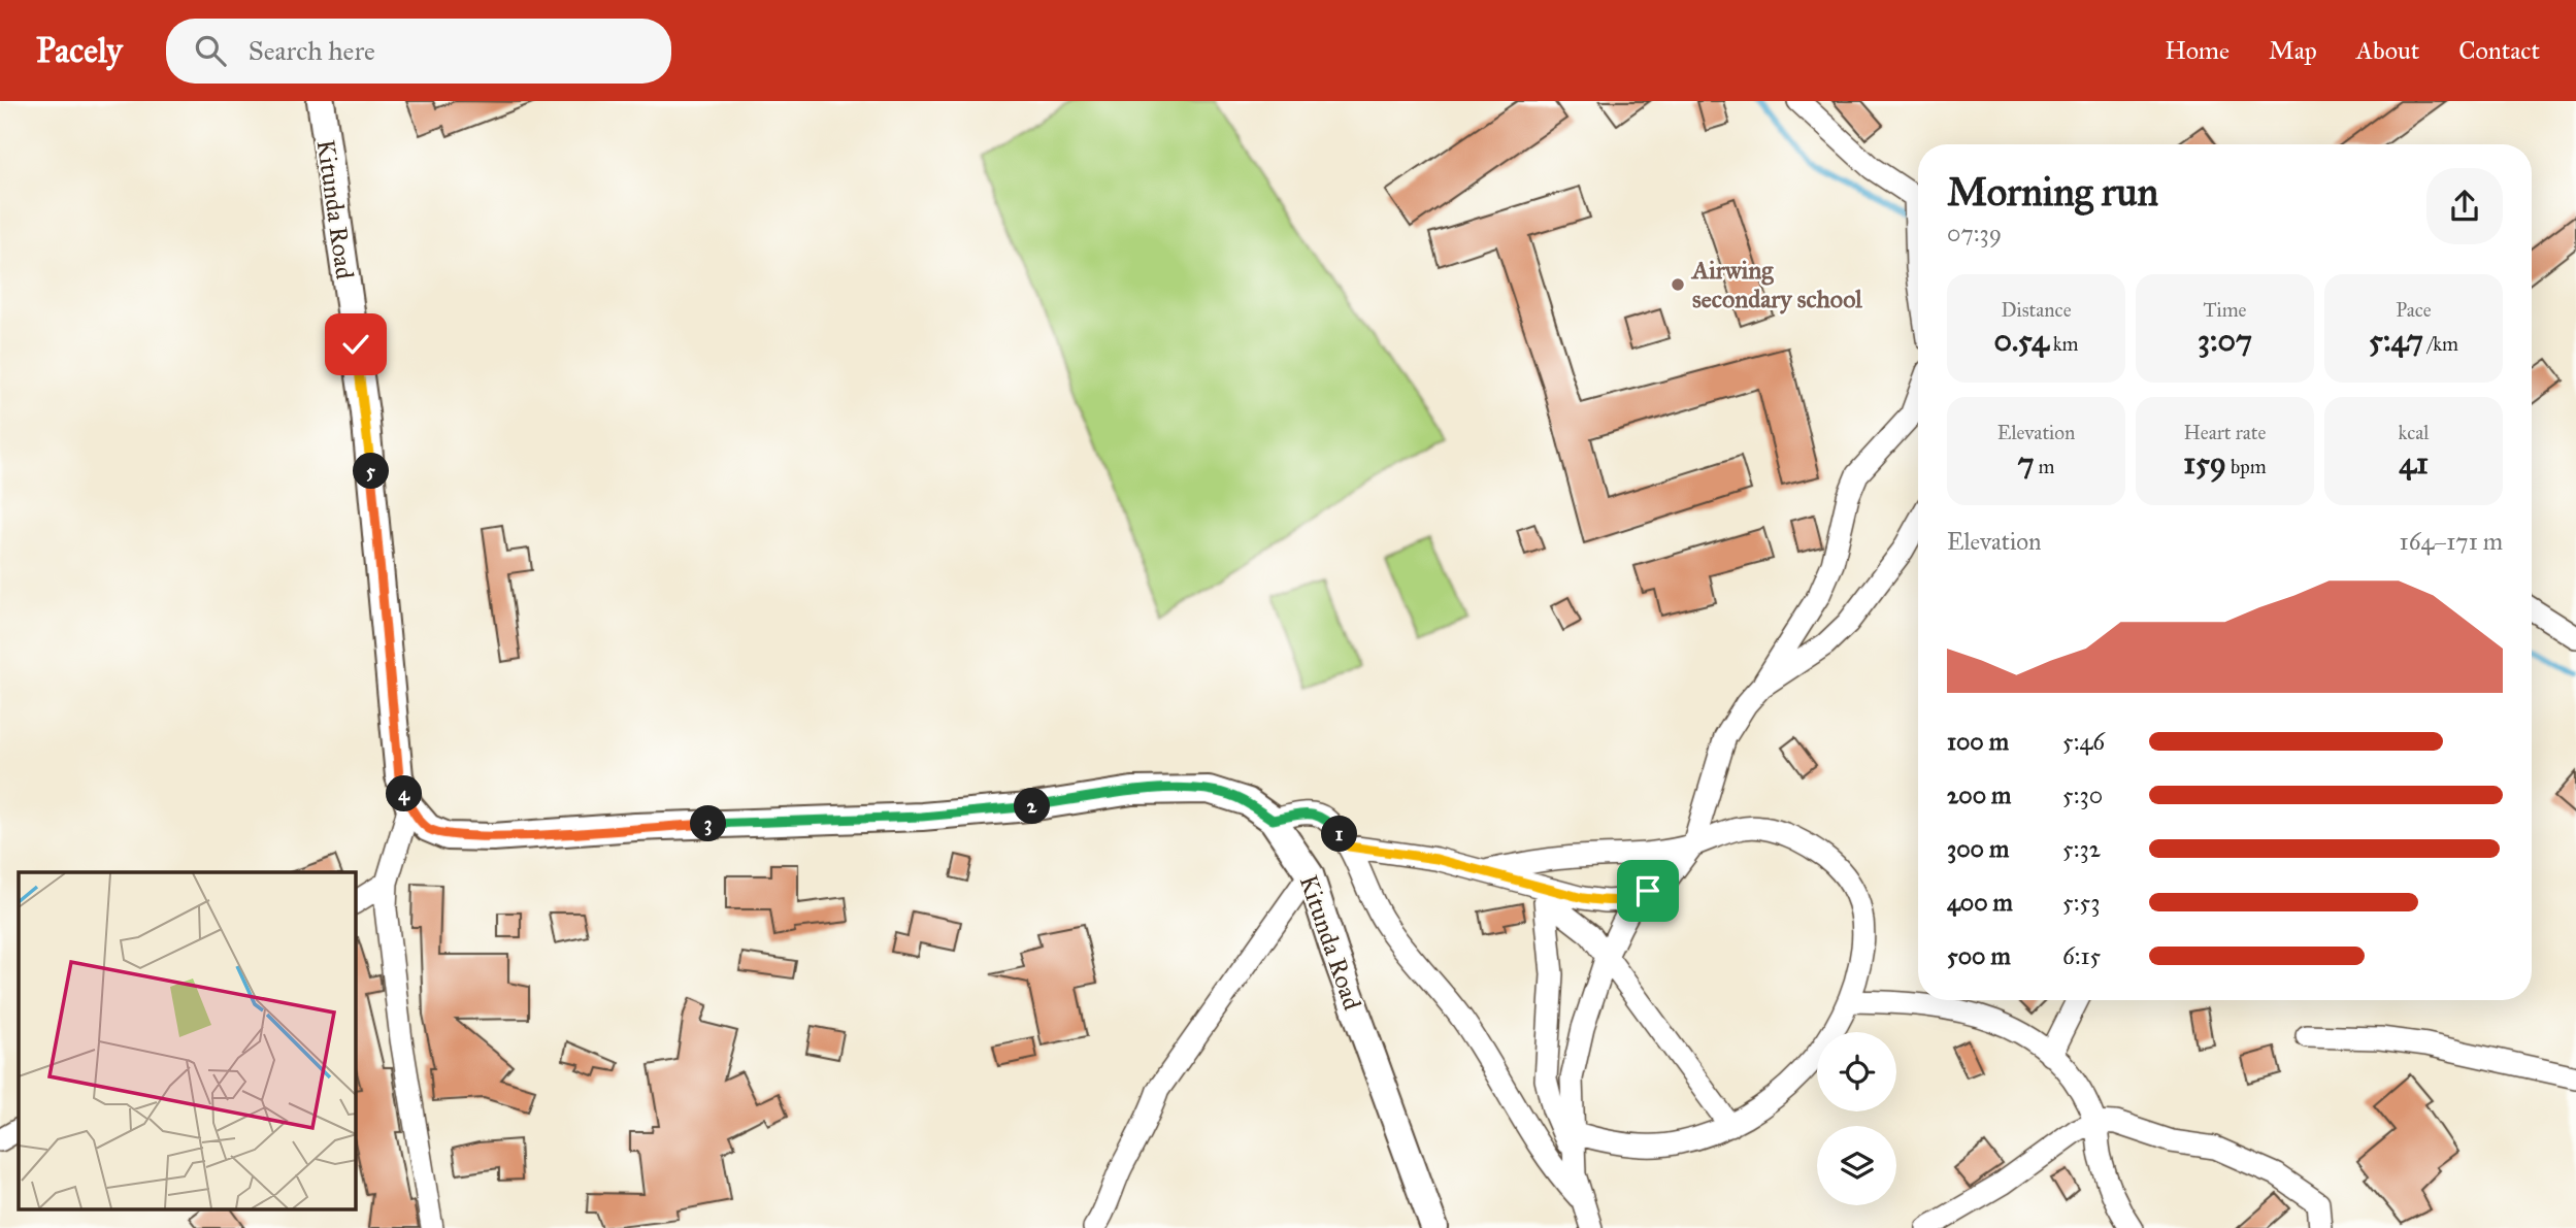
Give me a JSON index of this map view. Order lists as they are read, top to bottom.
{
  "streets": {
    "street": ["Kitunda Road"]
  },
  "places": ["Airwing secondary school"],
  "page": {
    "header": "Pacely",
    "search": "Search here",
    "nav": [
      "Home",
      "Map",
      "About",
      "Contact"
    ],
    "heading": ["Morning run", "07:39"],
    "stats": [
      ["Distance", "0.54 km"],
      ["Time", "3:07"],
      ["Pace", "5:47 /km"],
      ["Elevation", "7 m"],
      ["Heart rate", "159 bpm"],
      ["kcal", "41"]
    ],
    "pins": [
      "5",
      "4",
      "2",
      "3",
      "1"
    ],
    "chart": ["Elevation", "164–171 m"],
    "list": [
      {
        "name": "100 m",
        "note": "5:46"
      },
      {
        "name": "200 m",
        "note": "5:30"
      },
      {
        "name": "300 m",
        "note": "5:32"
      },
      {
        "name": "400 m",
        "note": "5:53"
      },
      {
        "name": "500 m",
        "note": "6:15"
      }
    ]
  }
}
